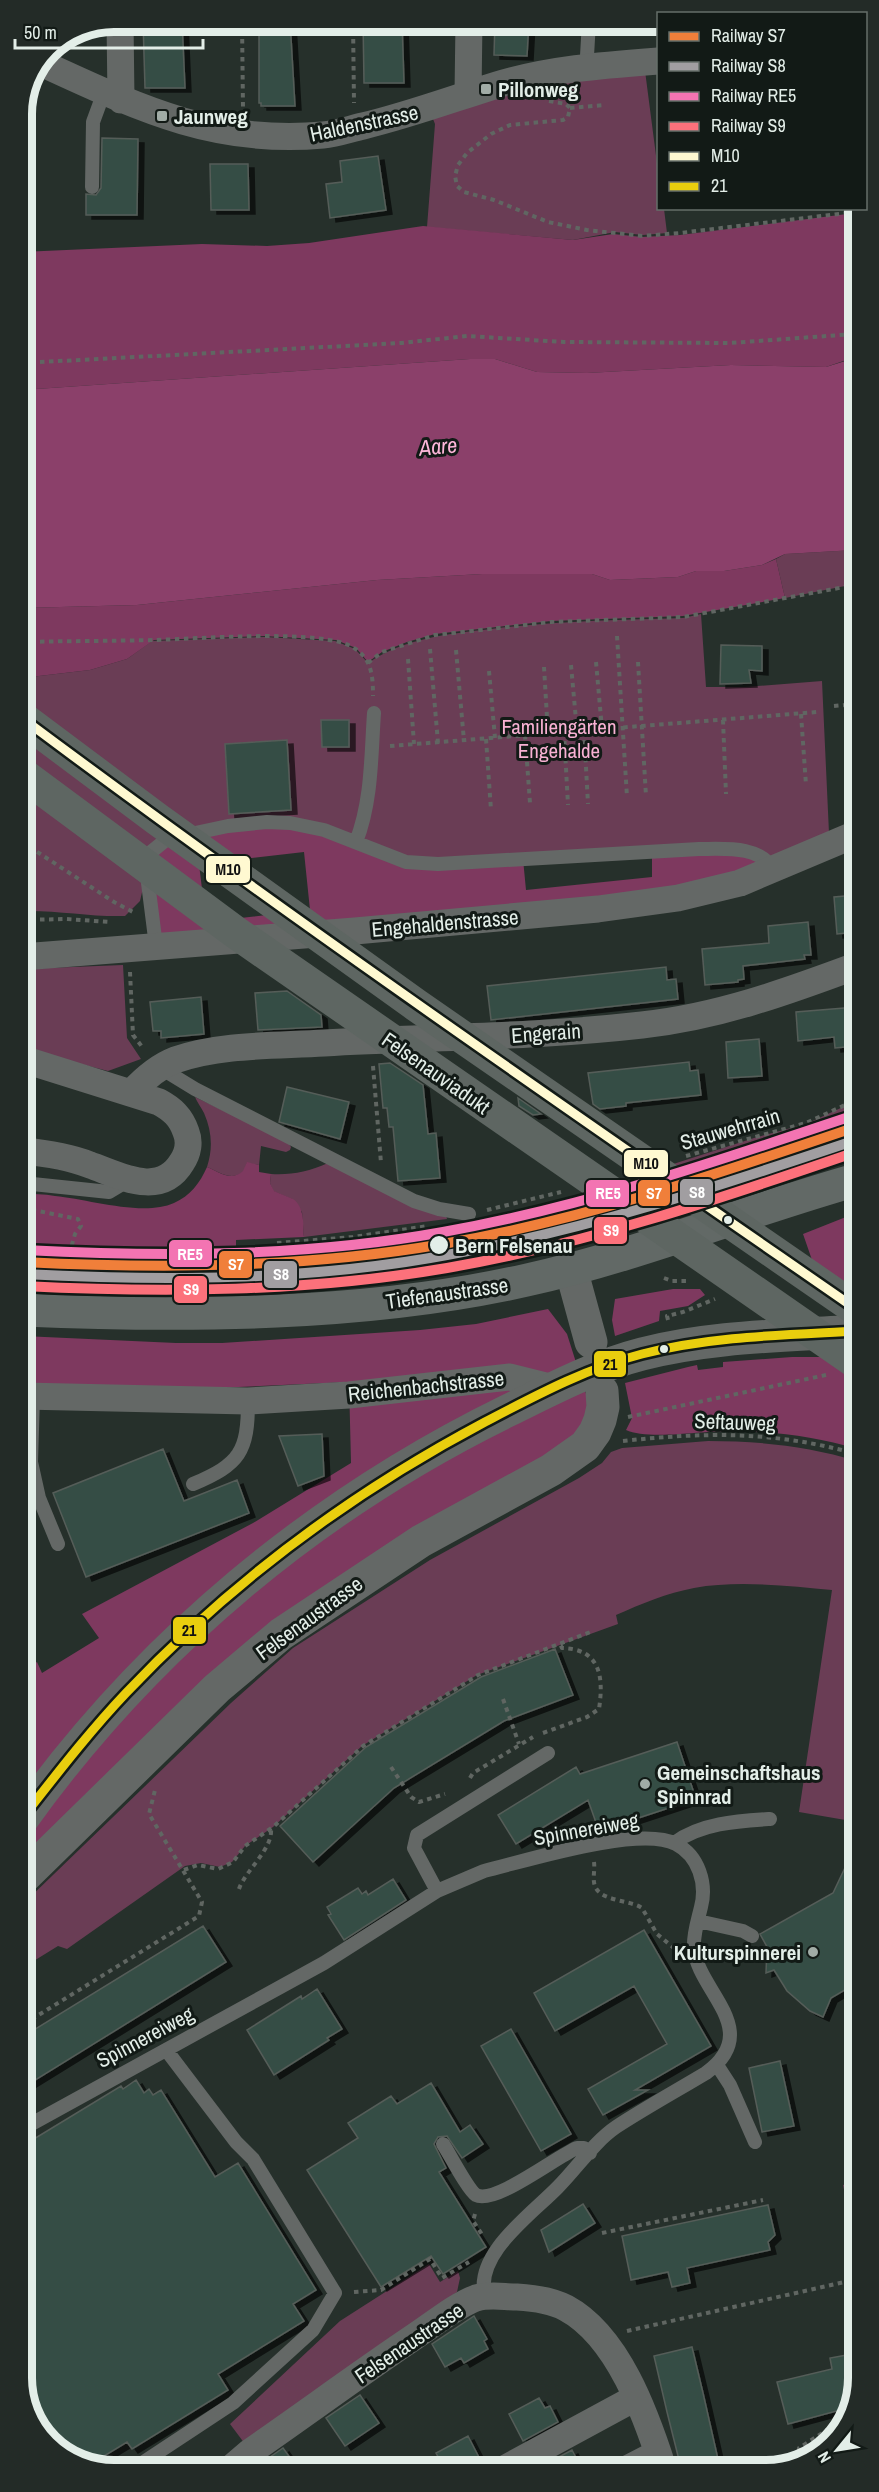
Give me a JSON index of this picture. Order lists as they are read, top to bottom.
{
  "streets": {
    "highway": ["Felsenauviadukt"],
    "main road": ["Tiefenaustrasse"],
    "street": [
      "Haldenstrasse",
      "Engehaldenstrasse",
      "Engerain",
      "Reichenbachstrasse",
      "Felsenaustrasse"
    ],
    "lane": ["Spinnereiweg"],
    "path": ["Stauwehrrain", "Seftauweg"]
  },
  "water": ["Aare"],
  "parks": ["Familiengärten Engehalde"],
  "places": {
    "transit": ["Pillonweg", "Jaunweg"],
    "other": ["Bern Felsenau", "Gemeinschaftshaus Spinnrad", "Kulturspinnerei"]
  },
  "lines": [
    "transit line M10",
    "rail line RE5",
    "rail line S7",
    "rail line S8",
    "rail line S9",
    "transit line 21"
  ],
  "legend": [
    "Railway S7",
    "Railway S8",
    "Railway RE5",
    "Railway S9",
    "M10",
    "21"
  ],
  "scale_bar": "50 m",
  "north": "bottom left"
}
